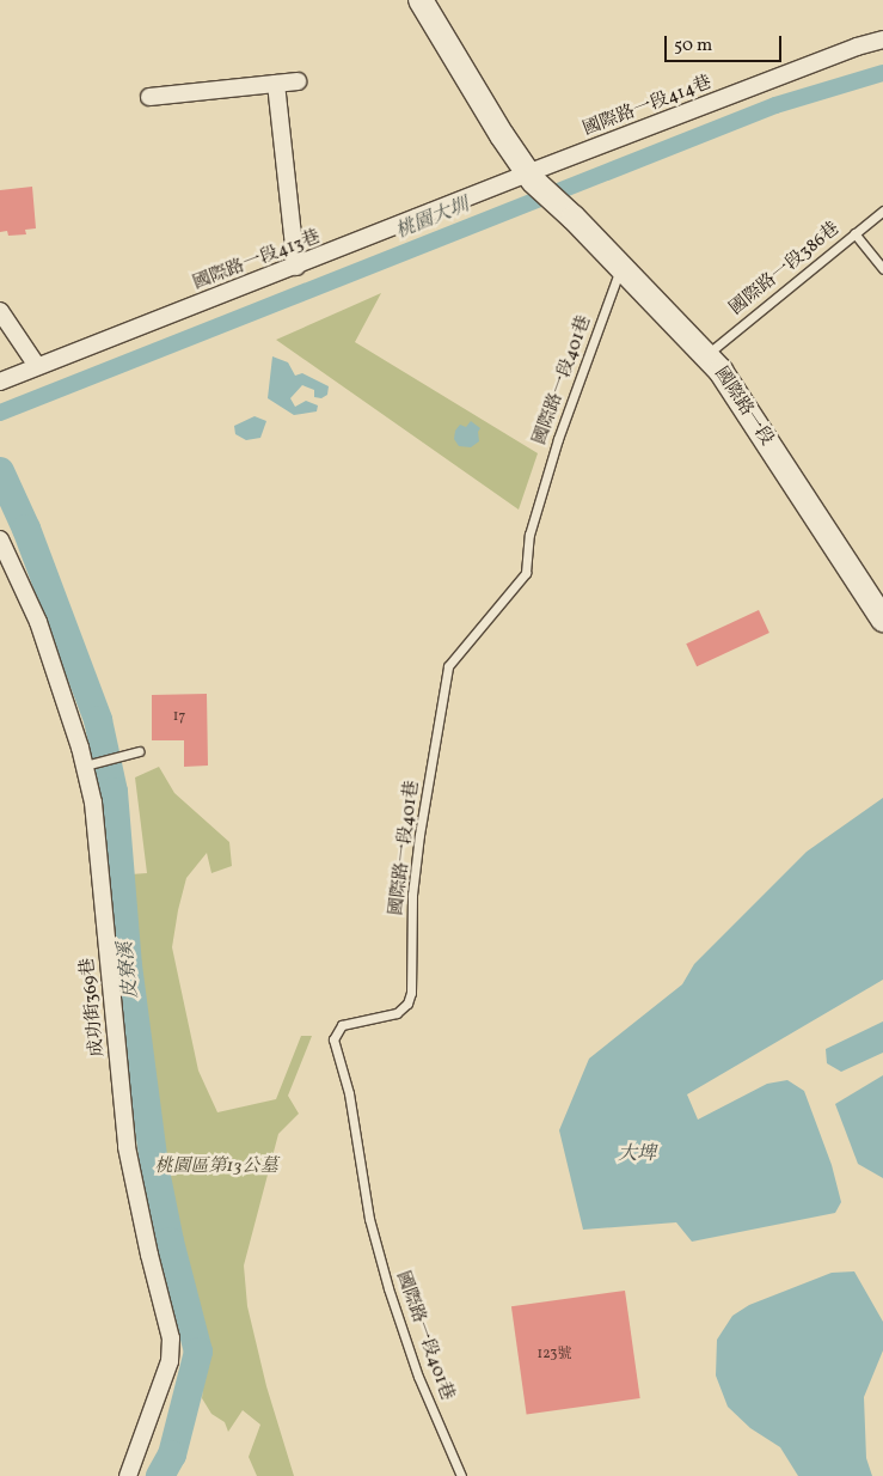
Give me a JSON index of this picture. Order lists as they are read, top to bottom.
{
  "streets": {
    "street": [
      "國際路一段414巷",
      "國際路一段413巷",
      "國際路一段",
      "成功街369巷"
    ],
    "lane": ["國際路一段386巷", "國際路一段401巷"]
  },
  "crossings": [
    ["國際路一段414巷", "國際路一段413巷"],
    ["國際路一段414巷", "國際路一段"],
    ["國際路一段413巷", "國際路一段"],
    ["國際路一段386巷", "國際路一段"],
    ["國際路一段401巷", "國際路一段"]
  ],
  "water": ["桃園大圳", "皮寮溪", "大埤"],
  "parks": ["桃園區第13公墓"],
  "house_numbers": ["17", "123號"],
  "scale_bar": "50 m"
}
